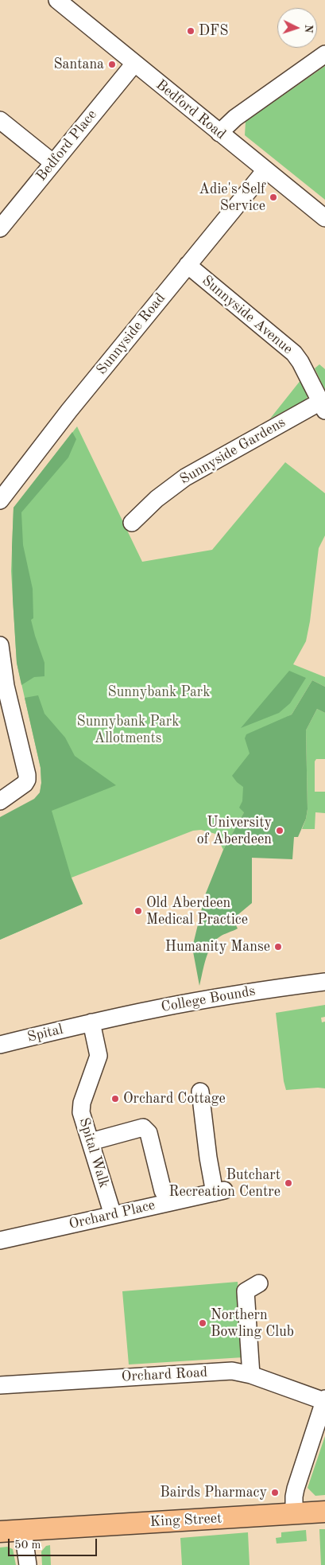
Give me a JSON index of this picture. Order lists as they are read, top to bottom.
{
  "streets": {
    "main road": ["King Street"],
    "street": [
      "Bedford Road",
      "Bedford Place",
      "Sunnyside Avenue",
      "Sunnyside Road",
      "Sunnyside Gardens",
      "College Bounds",
      "Spital",
      "Spital Walk",
      "Orchard Place",
      "Orchard Road"
    ]
  },
  "crossings": [
    ["Bedford Road", "Bedford Place"],
    ["Bedford Road", "Sunnyside Road"],
    ["Sunnyside Avenue", "Sunnyside Road"],
    ["Sunnyside Avenue", "Sunnyside Gardens"],
    ["College Bounds", "Spital"],
    ["College Bounds", "Spital Walk"],
    ["Spital", "Spital Walk"],
    ["Spital Walk", "Orchard Place"]
  ],
  "parks": ["Sunnybank Park", "Sunnybank Park Allotments"],
  "places": [
    "DFS",
    "Santana",
    "Adie's Self Service",
    "University of Aberdeen",
    "Old Aberdeen Medical Practice",
    "Humanity Manse",
    "Orchard Cottage",
    "Butchart Recreation Centre",
    "Northern Bowling Club",
    "Bairds Pharmacy"
  ],
  "scale_bar": "50 m",
  "north": "right"
}
